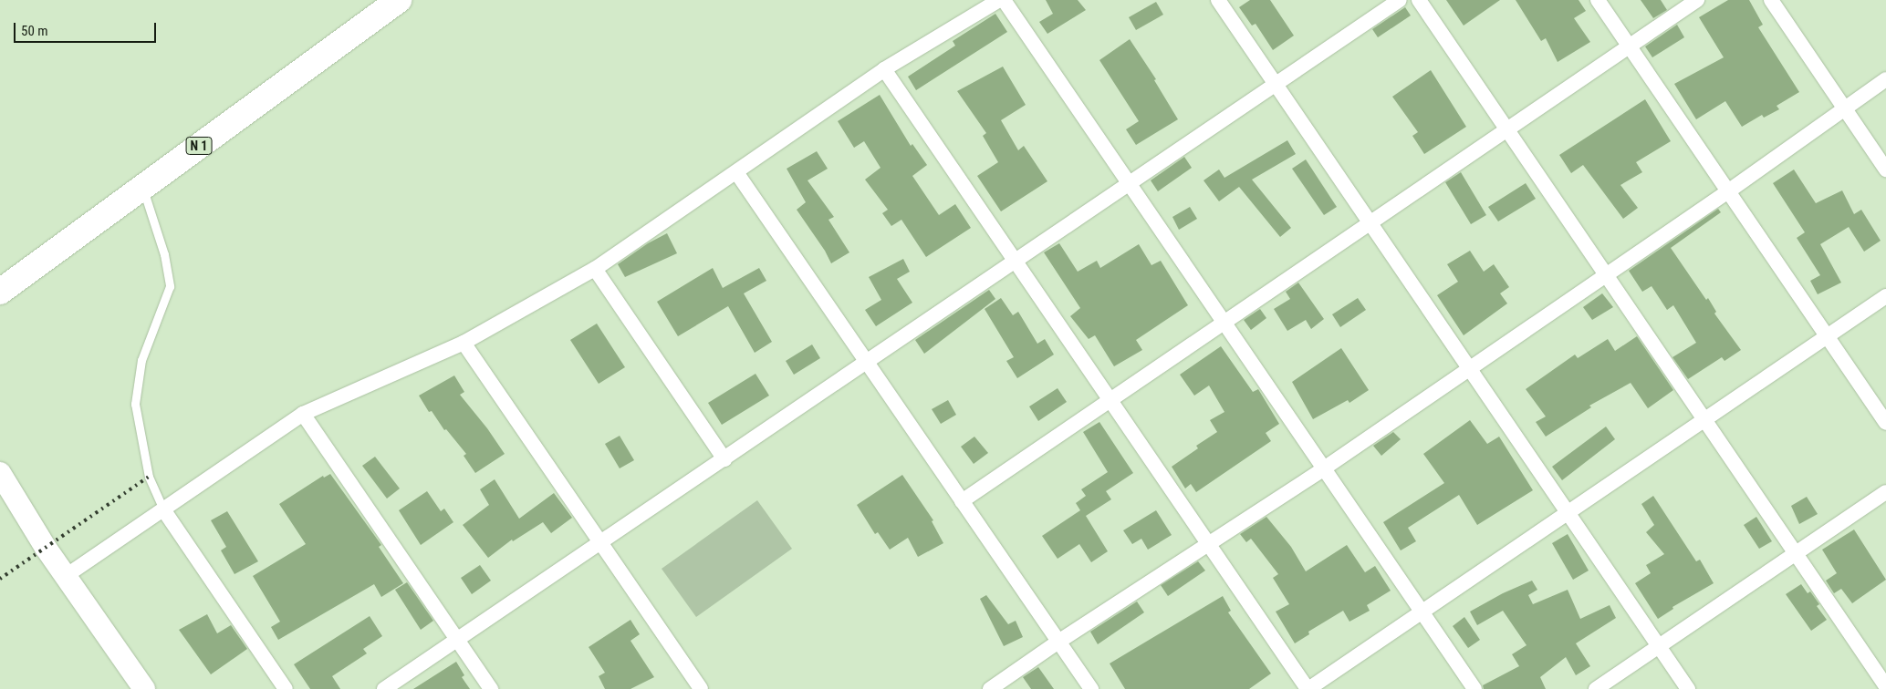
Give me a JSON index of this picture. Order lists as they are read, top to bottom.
{
  "streets": {
    "highway": ["N 1"]
  },
  "scale_bar": "50 m"
}
